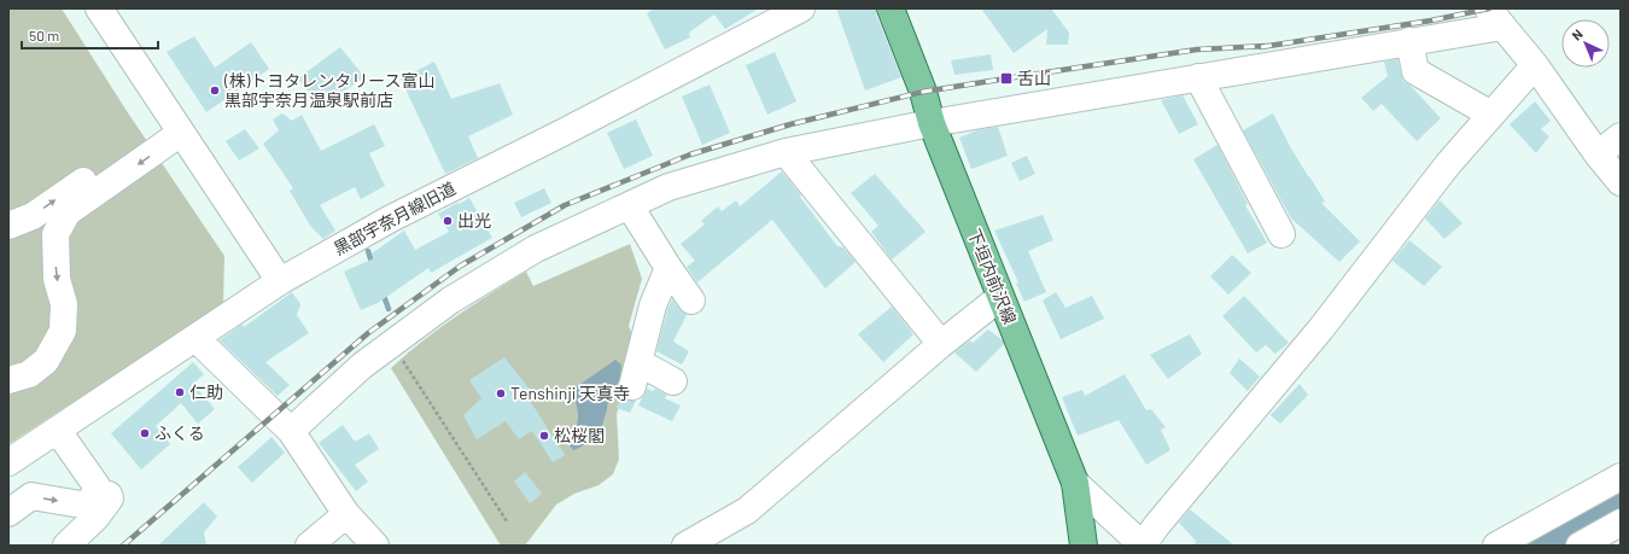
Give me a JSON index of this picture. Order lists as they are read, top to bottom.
{
  "streets": {
    "main road": ["下垣内前沢線"],
    "street": ["黒部宇奈月線旧道"]
  },
  "places": {
    "transit": ["舌山"],
    "other": [
      "(株)トヨタレンタリース富山 黒部宇奈月温泉駅前店",
      "出光",
      "仁助",
      "Tenshinji 天真寺",
      "ふくる",
      "松桜閣"
    ]
  },
  "scale_bar": "50 m",
  "north": "top left"
}
